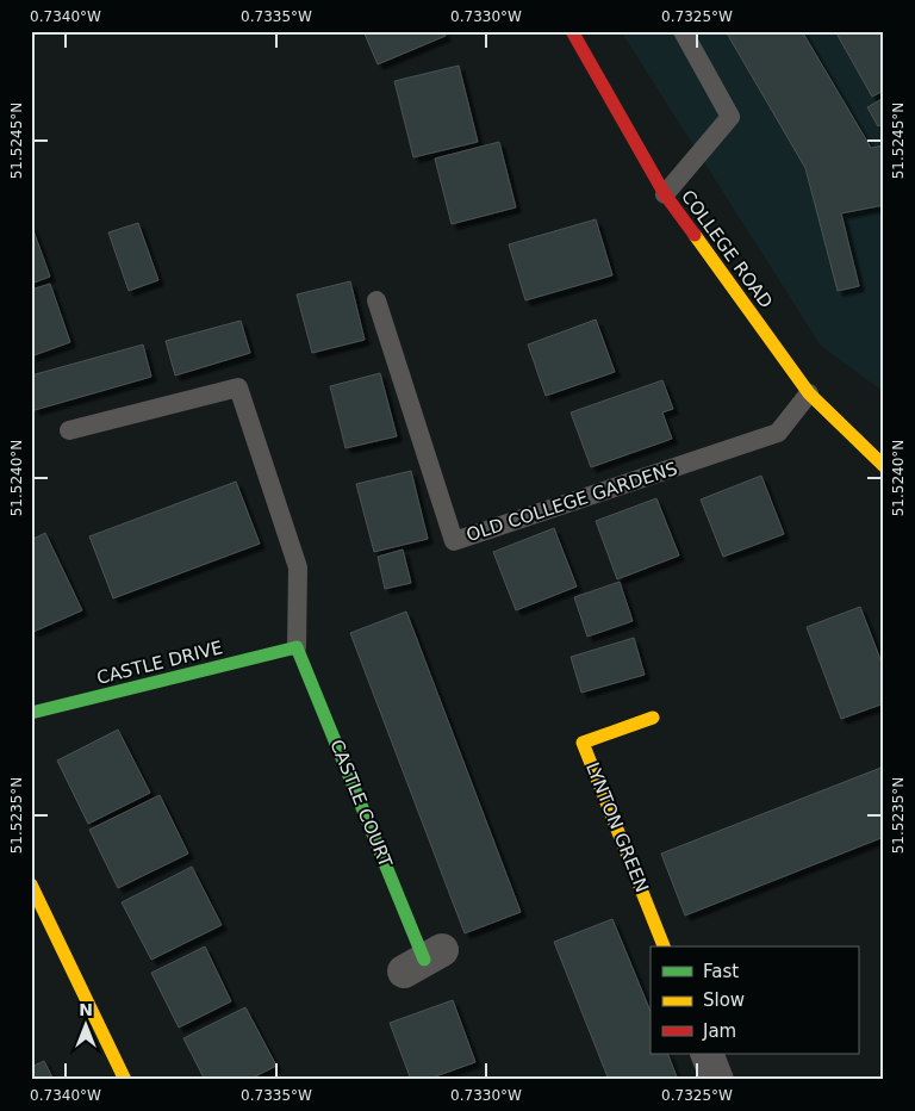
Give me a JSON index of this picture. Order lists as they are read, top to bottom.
{
  "streets": {
    "street": [
      "COLLEGE ROAD",
      "CASTLE DRIVE",
      "CASTLE COURT",
      "LYNTON GREEN"
    ],
    "lane": ["OLD COLLEGE GARDENS"]
  },
  "crossings": [
    ["COLLEGE ROAD", "OLD COLLEGE GARDENS"],
    ["CASTLE DRIVE", "CASTLE COURT"]
  ],
  "legend": ["Fast", "Slow", "Jam"],
  "north": "top",
  "coordinates": [
    "0.7340°W",
    "0.7335°W",
    "0.7330°W",
    "0.7325°W",
    "51.5245°N",
    "51.5240°N",
    "51.5235°N"
  ]
}
